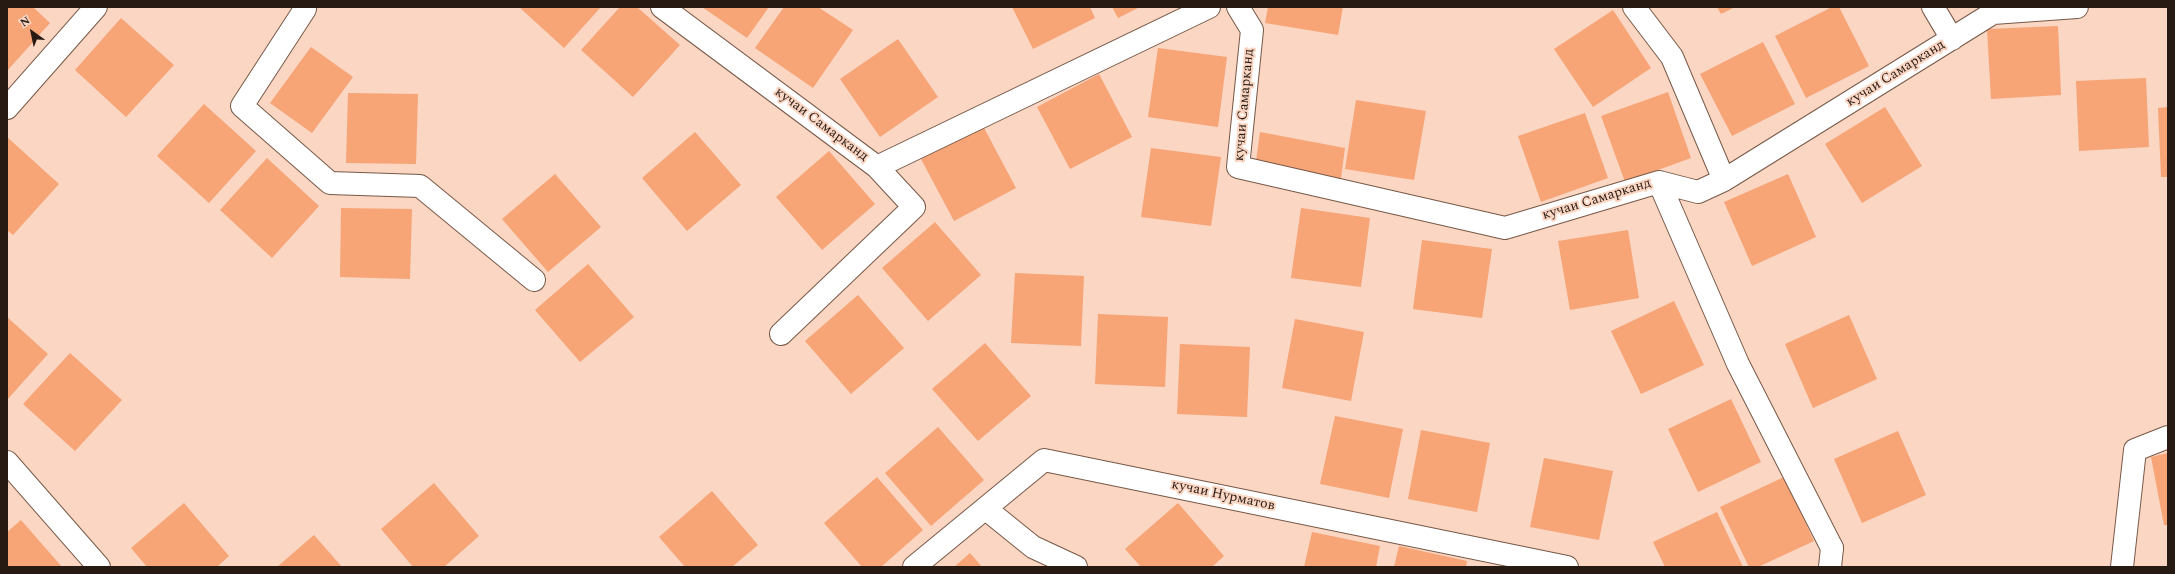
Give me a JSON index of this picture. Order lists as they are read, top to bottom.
{
  "streets": {
    "street": ["кучаи Самарканд", "кучаи Нурматов"]
  },
  "north": "top left"
}
